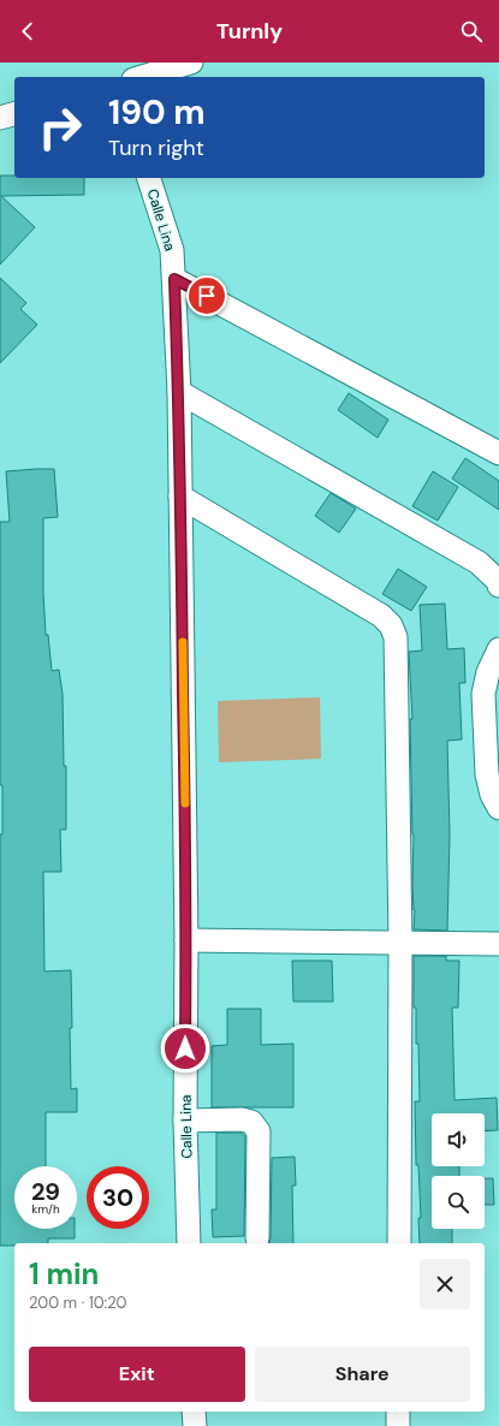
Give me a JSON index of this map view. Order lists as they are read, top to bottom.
{
  "streets": {
    "street": ["Calle Lina"]
  },
  "page": {
    "header": "Turnly",
    "turn": ["190 m", "Turn right"],
    "speed": "29 km/h",
    "limit": "30",
    "heading": ["1 min", "200 m · 10:20"],
    "buttons": ["Exit", "Share"]
  }
}
